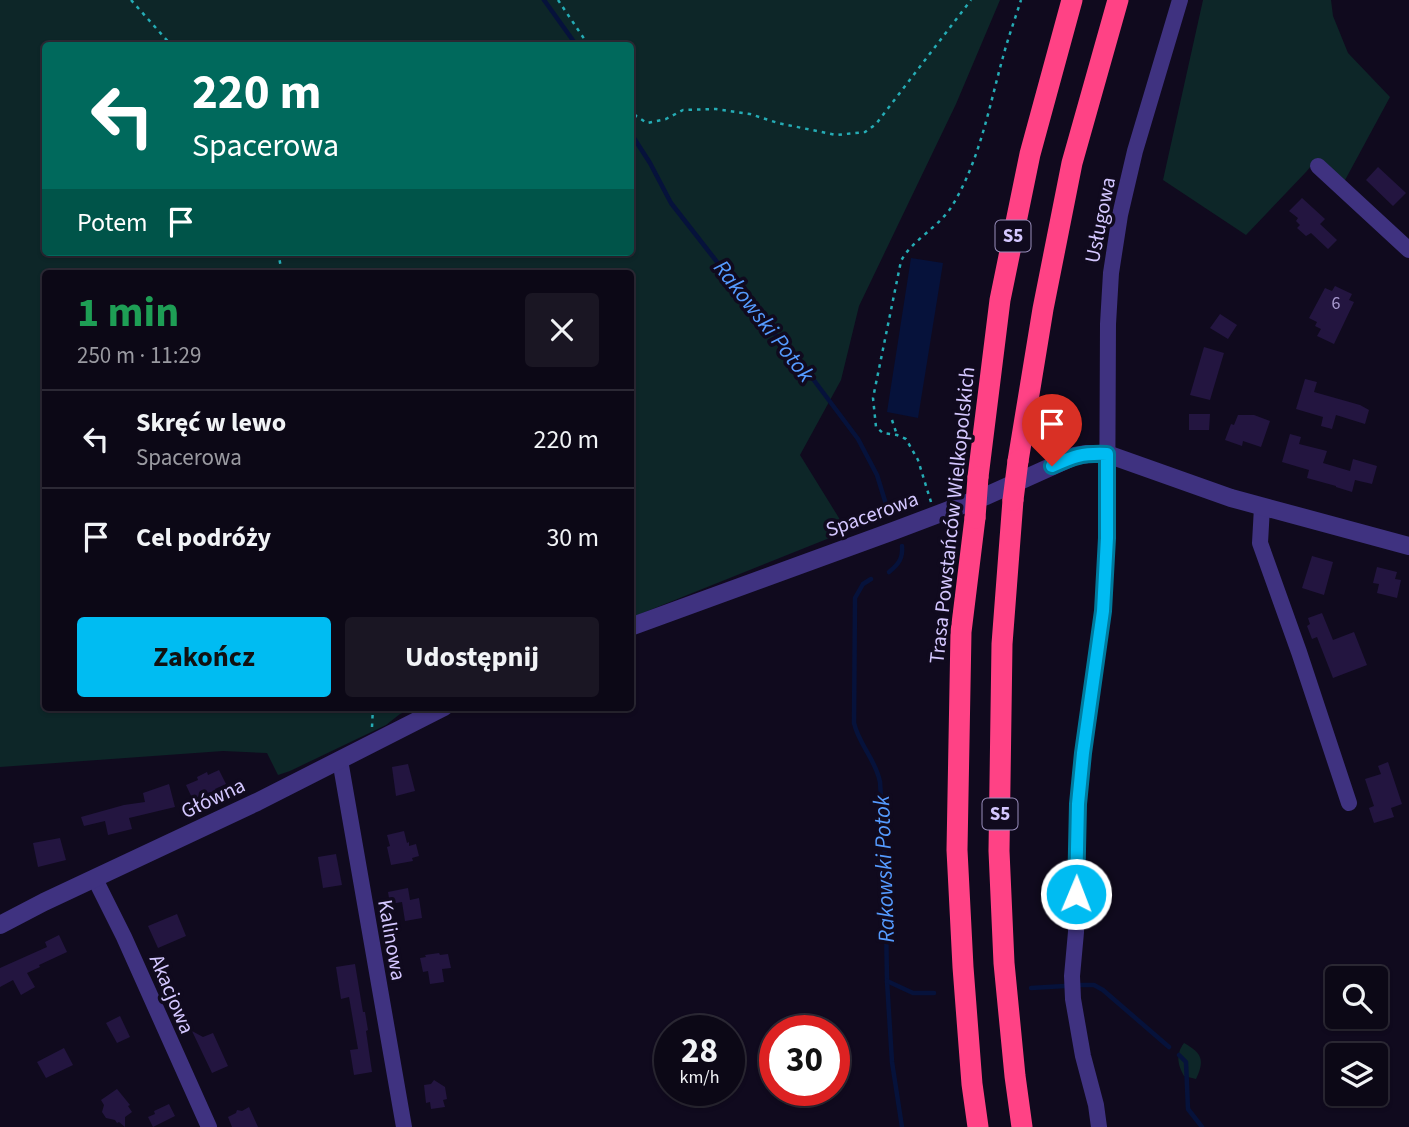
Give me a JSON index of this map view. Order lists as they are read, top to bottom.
{
  "streets": {
    "highway": ["S5", "Trasa Powstańców Wielkopolskich"],
    "street": [
      "Usługowa",
      "Spacerowa",
      "Główna",
      "Kalinowa",
      "Akacjowa"
    ]
  },
  "crossings": [
    ["Usługowa", "Spacerowa"],
    ["Główna", "Kalinowa"],
    ["Główna", "Akacjowa"]
  ],
  "water": ["Rakowski Potok"],
  "house_numbers": ["6"],
  "page": {
    "turn": ["220 m", "Spacerowa"],
    "then": "Potem",
    "heading": ["1 min", "250 m · 11:29"],
    "list": [
      {
        "name": "Skręć w lewo",
        "note": "Spacerowa",
        "value": "220 m"
      },
      {
        "name": "Cel podróży",
        "value": "30 m"
      }
    ],
    "buttons": ["Zakończ", "Udostępnij"],
    "speed": "28 km/h",
    "limit": "30"
  }
}
